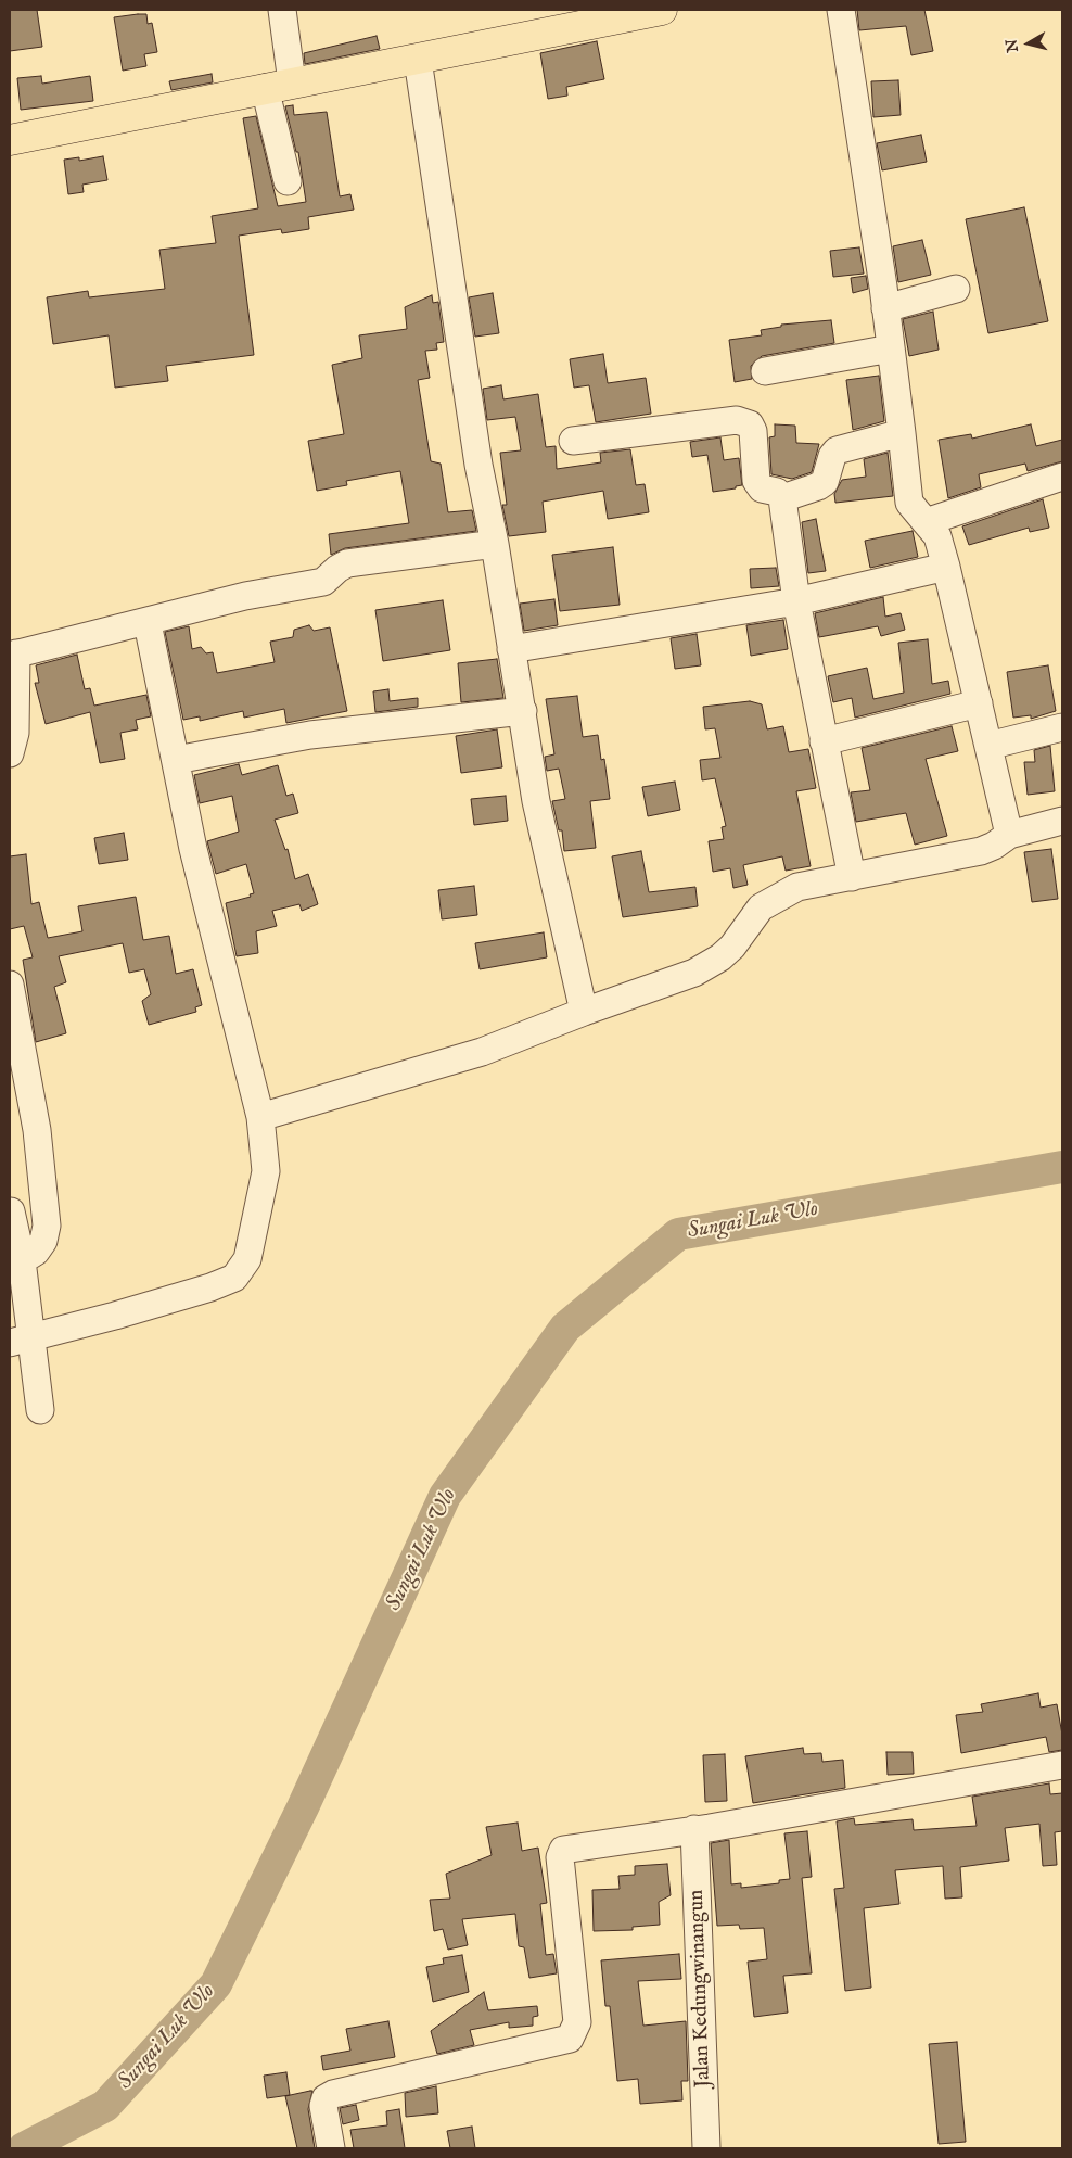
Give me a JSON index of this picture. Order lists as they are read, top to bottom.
{
  "streets": {
    "street": ["Jalan Kedungwinangun"]
  },
  "water": ["Sungai Luk Ulo"],
  "north": "left"
}
